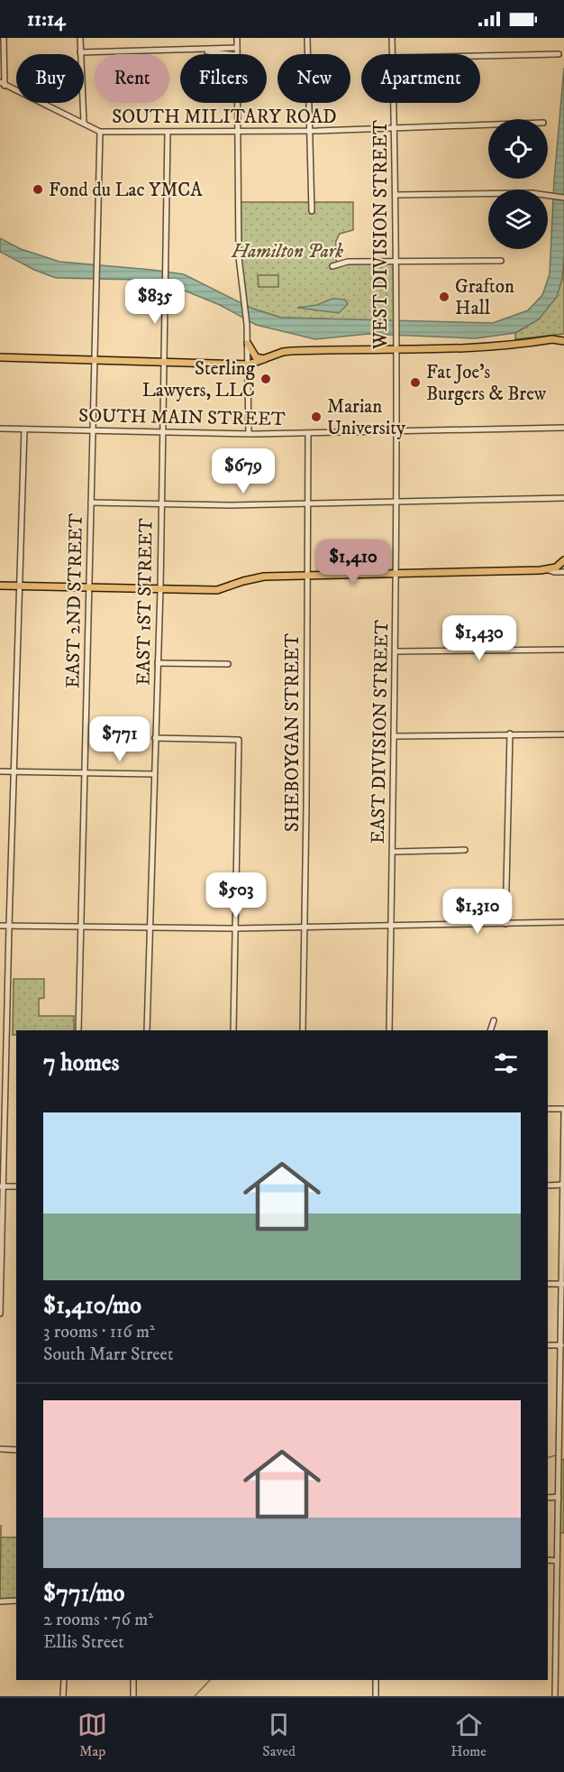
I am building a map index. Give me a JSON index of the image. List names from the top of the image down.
{
  "streets": {
    "street": [
      "SOUTH MILITARY ROAD",
      "WEST DIVISION STREET",
      "SOUTH MAIN STREET",
      "EAST 2ND STREET",
      "EAST 1ST STREET",
      "EAST DIVISION STREET",
      "SHEBOYGAN STREET"
    ]
  },
  "crossings": [
    ["SOUTH MILITARY ROAD", "WEST DIVISION STREET"],
    ["SOUTH MILITARY ROAD", "EAST 2ND STREET"],
    ["SOUTH MILITARY ROAD", "EAST 1ST STREET"],
    ["WEST DIVISION STREET", "SOUTH MAIN STREET"],
    ["WEST DIVISION STREET", "EAST DIVISION STREET"],
    ["SOUTH MAIN STREET", "EAST 2ND STREET"],
    ["SOUTH MAIN STREET", "EAST 1ST STREET"],
    ["SOUTH MAIN STREET", "EAST DIVISION STREET"],
    ["SOUTH MAIN STREET", "SHEBOYGAN STREET"]
  ],
  "parks": ["Hamilton Park"],
  "places": [
    "Fond du Lac YMCA",
    "Grafton Hall",
    "Sterling Lawyers, LLC",
    "Fat Joe’s Burgers & Brew",
    "Marian University"
  ],
  "page": {
    "status": "11:14",
    "chip": [
      "Buy",
      "Rent",
      "Filters",
      "New",
      "Apartment"
    ],
    "price": [
      "$835",
      "$679",
      "$1,410",
      "$1,430",
      "$771",
      "$503",
      "$1,310"
    ],
    "heading": "7 homes",
    "list": [
      {
        "name": "$1,410/mo",
        "note": "3 rooms · 116 m² · South Marr Street"
      },
      {
        "name": "$771/mo",
        "note": "2 rooms · 76 m² · Ellis Street"
      }
    ],
    "tabs": ["Map", "Saved", "Home"]
  }
}
